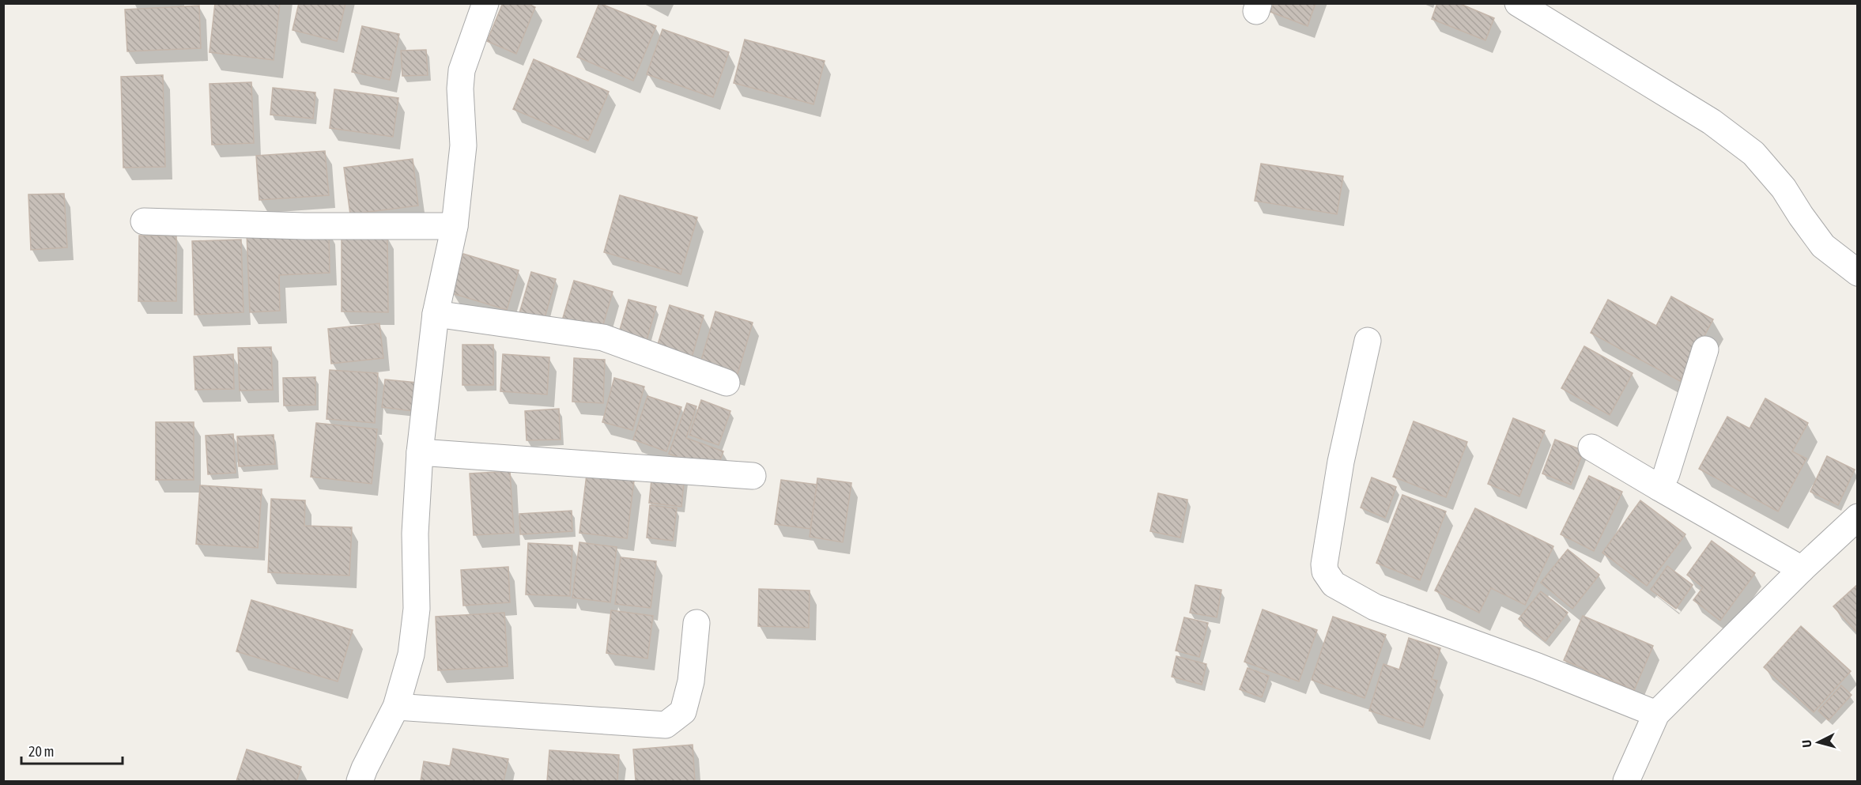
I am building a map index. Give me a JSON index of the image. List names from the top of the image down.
{
  "scale_bar": "20 m",
  "north": "left"
}
